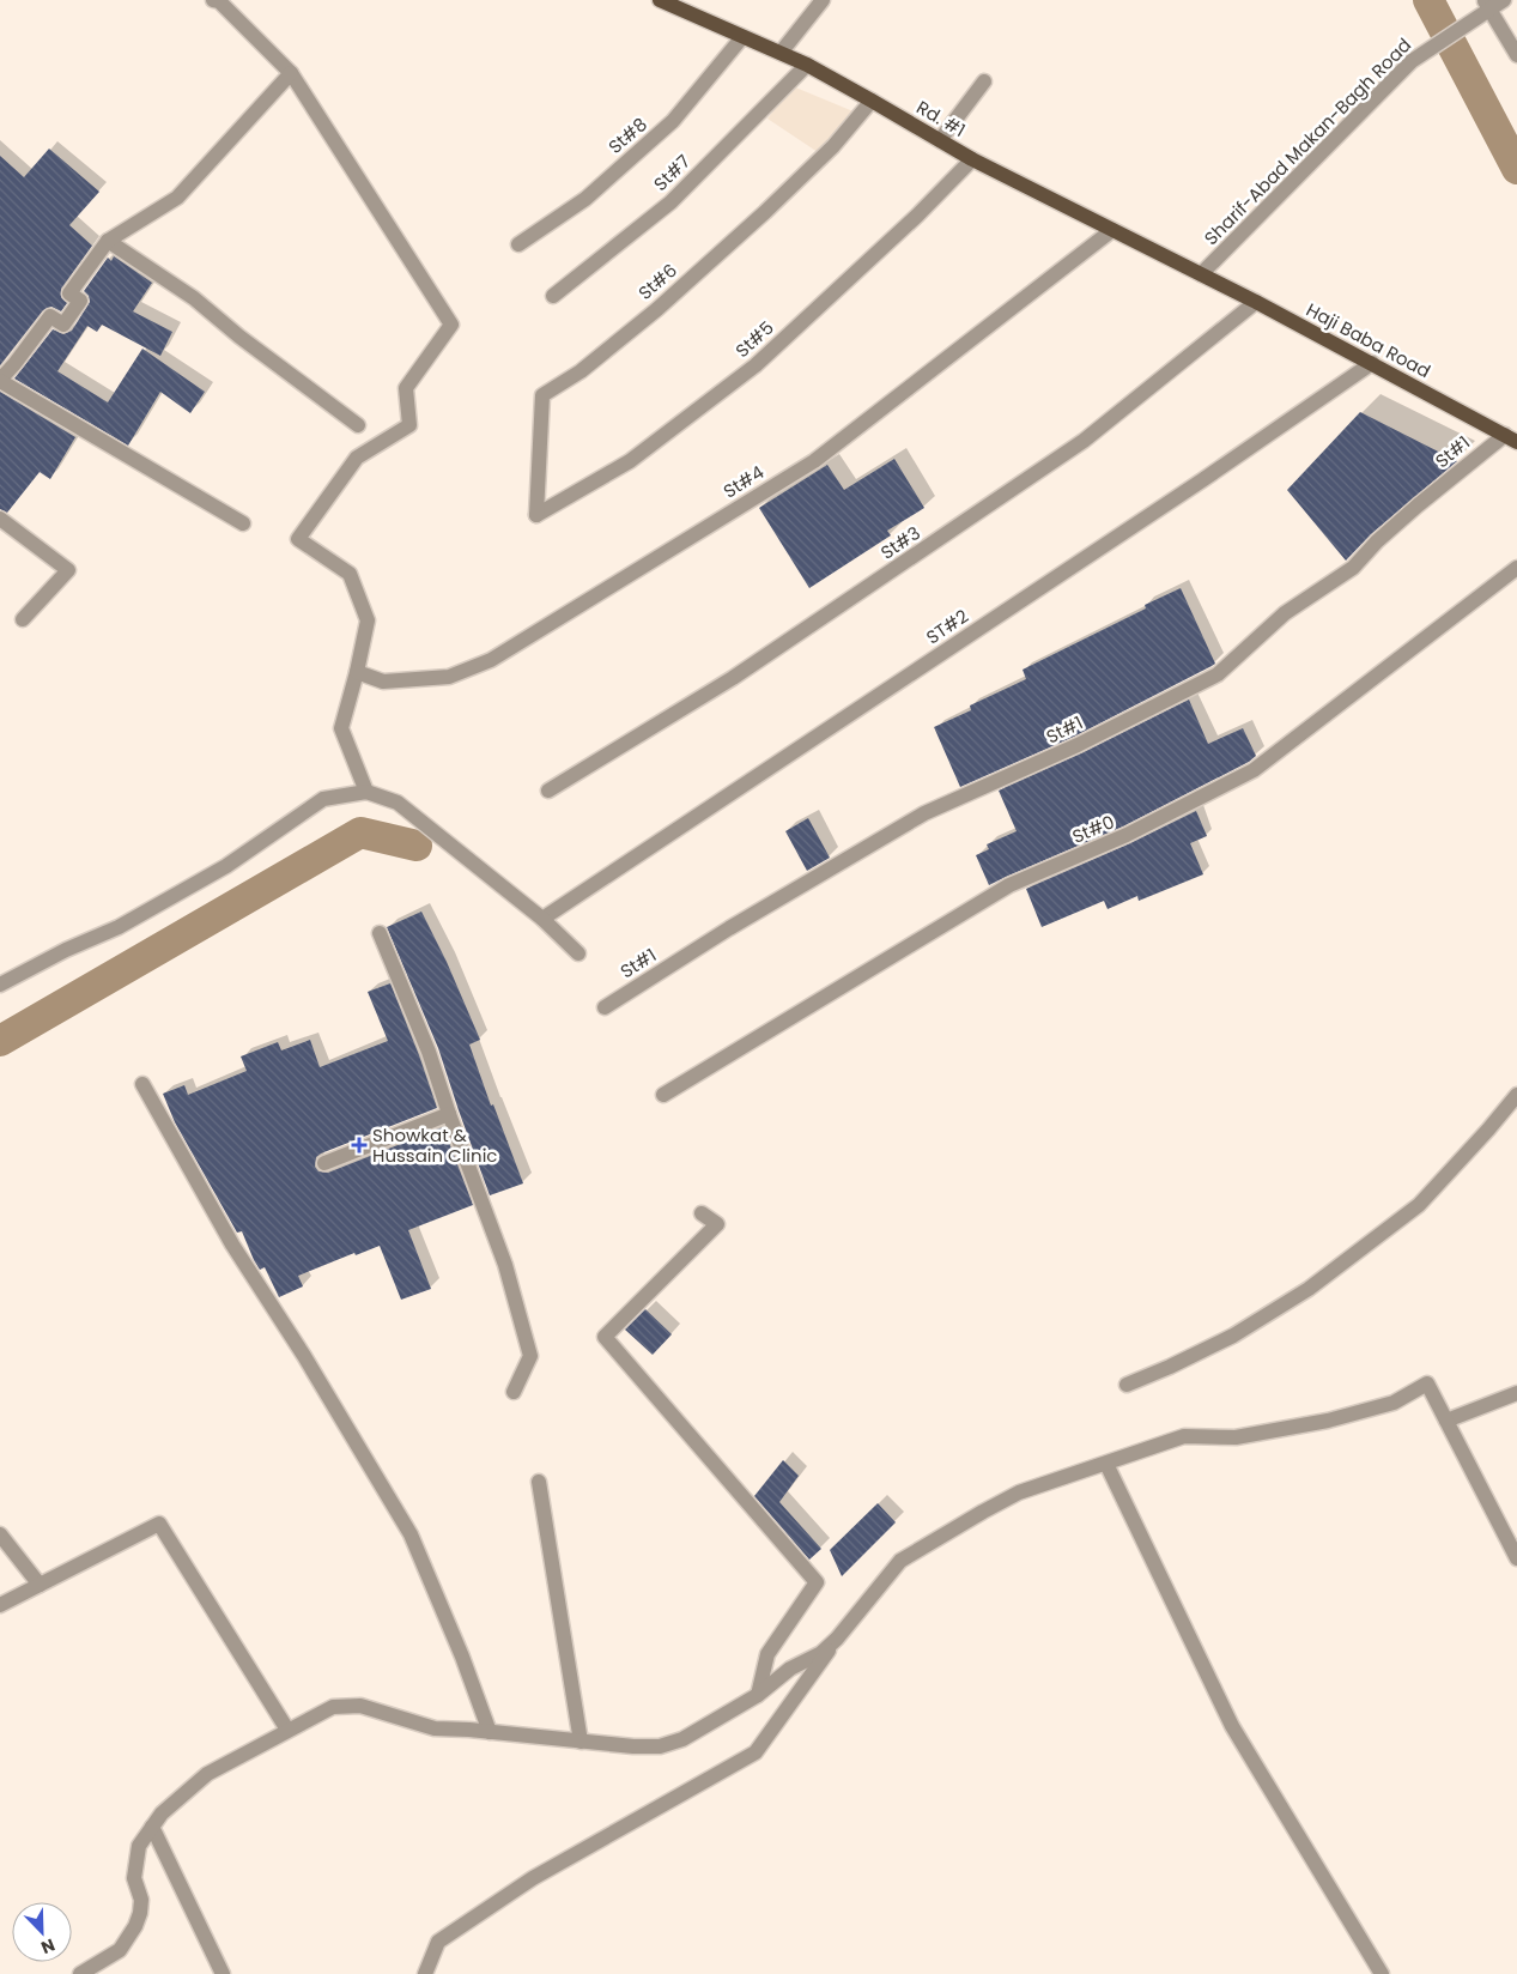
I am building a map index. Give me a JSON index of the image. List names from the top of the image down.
{
  "streets": {
    "main road": ["Rd. #1", "Haji Baba Road"],
    "street": [
      "St#8",
      "Sharif-Abad Makan-Bagh Road",
      "St#7",
      "St#6",
      "St#5",
      "St#1",
      "St#4",
      "St#3",
      "ST#2",
      "St#0"
    ]
  },
  "crossings": [
    ["Rd. #1", "St#8"],
    ["Rd. #1", "Sharif-Abad Makan-Bagh Road"],
    ["Rd. #1", "St#7"],
    ["Rd. #1", "St#6"],
    ["Rd. #1", "St#5"],
    ["Rd. #1", "Haji Baba Road"],
    ["Rd. #1", "St#4"],
    ["Sharif-Abad Makan-Bagh Road", "Haji Baba Road"],
    ["St#6", "St#5"],
    ["Haji Baba Road", "St#1"],
    ["Haji Baba Road", "St#3"],
    ["Haji Baba Road", "ST#2"]
  ],
  "places": {
    "health": ["Showkat & Hussain Clinic"]
  },
  "north": "bottom right"
}
